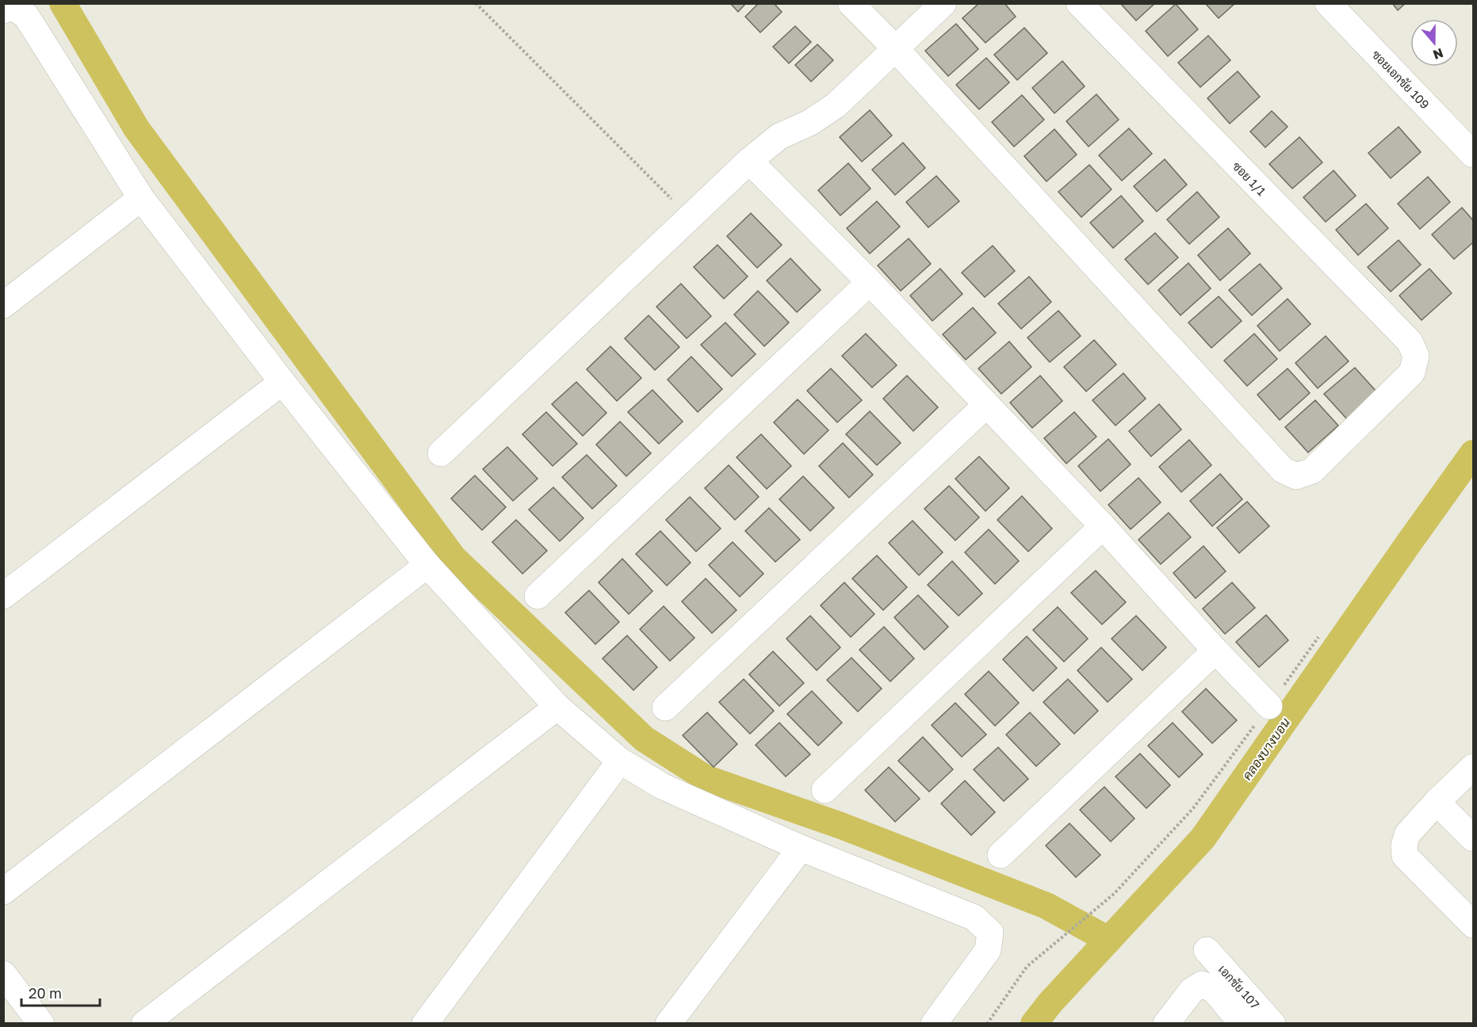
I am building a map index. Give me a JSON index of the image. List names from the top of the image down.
{
  "streets": {
    "street": ["ซอยเอกชัย 109", "ซอย 1/1", "เอกชัย 107"]
  },
  "water": ["คลองบางบอน"],
  "scale_bar": "20 m",
  "north": "bottom"
}
